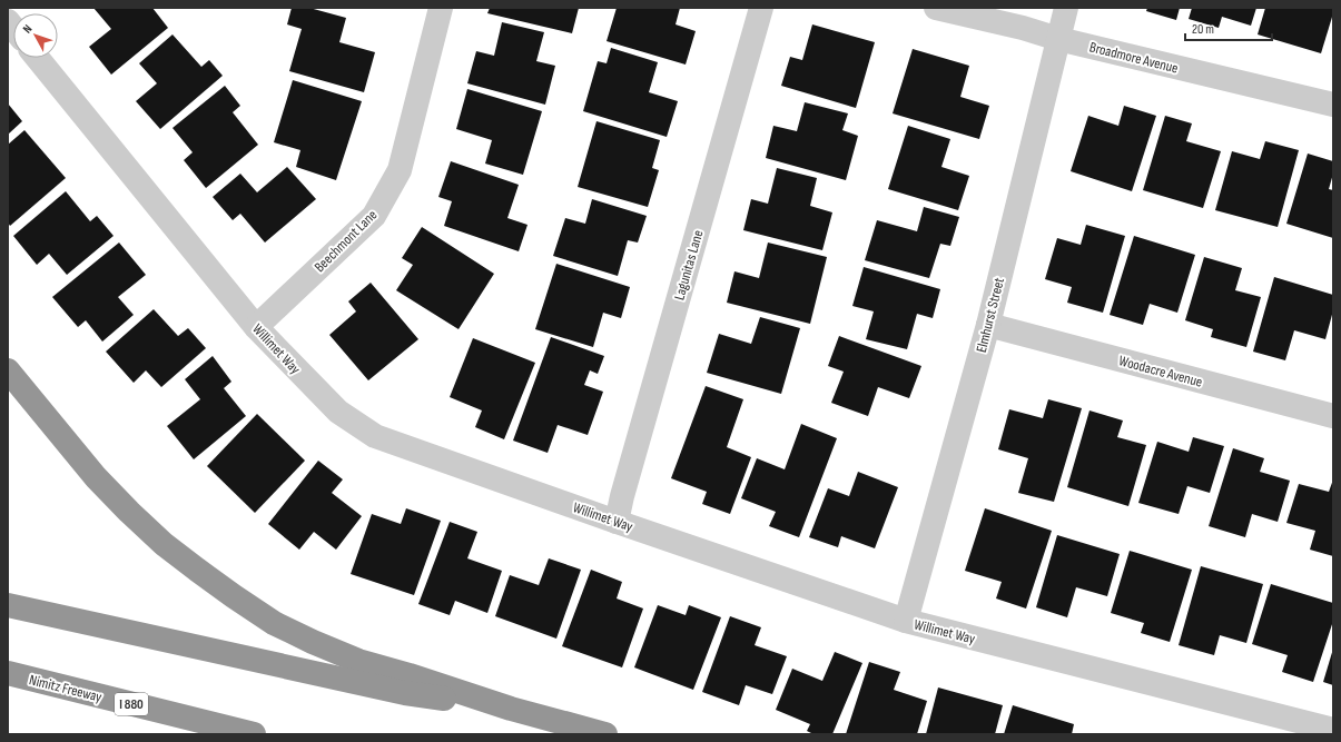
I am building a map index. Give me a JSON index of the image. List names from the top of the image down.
{
  "streets": {
    "highway": ["Nimitz Freeway", "I 880"],
    "street": [
      "Broadmore Avenue",
      "Beechmont Lane",
      "Lagunitas Lane",
      "Elmhurst Street",
      "Willimet Way",
      "Woodacre Avenue"
    ]
  },
  "crossings": [
    ["Broadmore Avenue", "Elmhurst Street"],
    ["Beechmont Lane", "Willimet Way"],
    ["Lagunitas Lane", "Willimet Way"],
    ["Elmhurst Street", "Willimet Way"],
    ["Elmhurst Street", "Woodacre Avenue"]
  ],
  "scale_bar": "20 m",
  "north": "top left"
}
